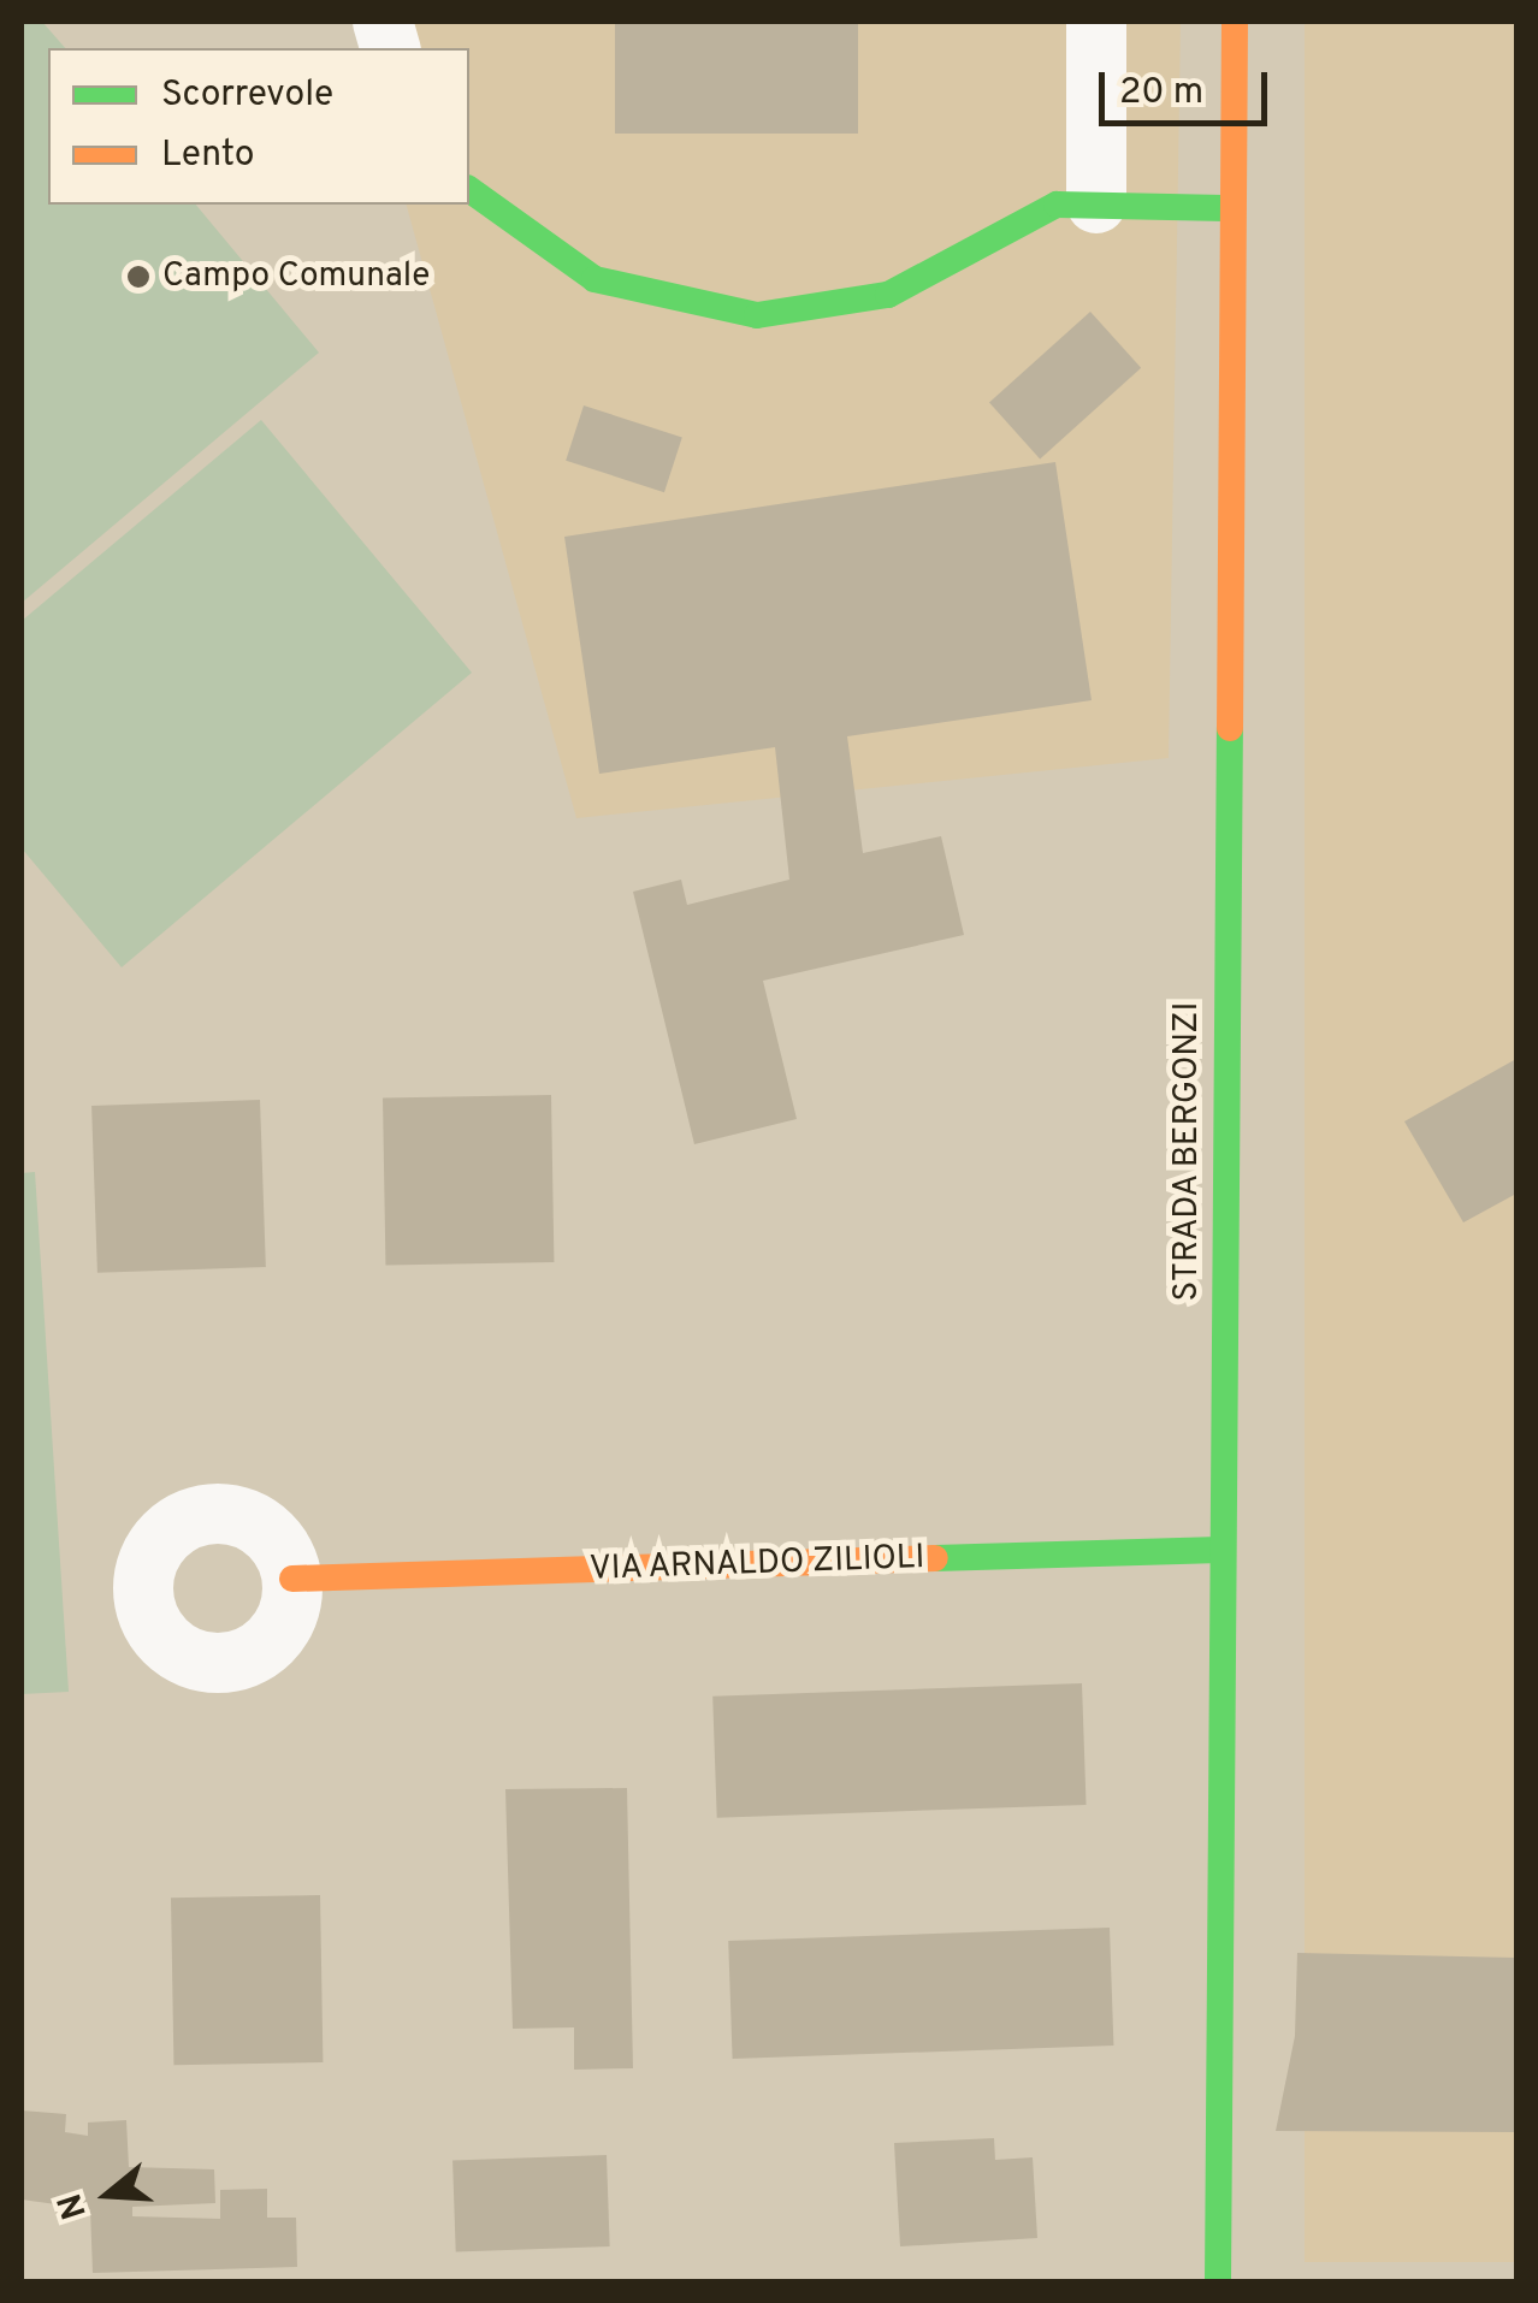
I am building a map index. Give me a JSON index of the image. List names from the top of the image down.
{
  "streets": {
    "street": ["STRADA BERGONZI", "VIA ARNALDO ZILIOLI"]
  },
  "crossings": [
    ["STRADA BERGONZI", "VIA ARNALDO ZILIOLI"]
  ],
  "places": ["Campo Comunale"],
  "legend": ["Scorrevole", "Lento"],
  "scale_bar": "20 m",
  "north": "left"
}
